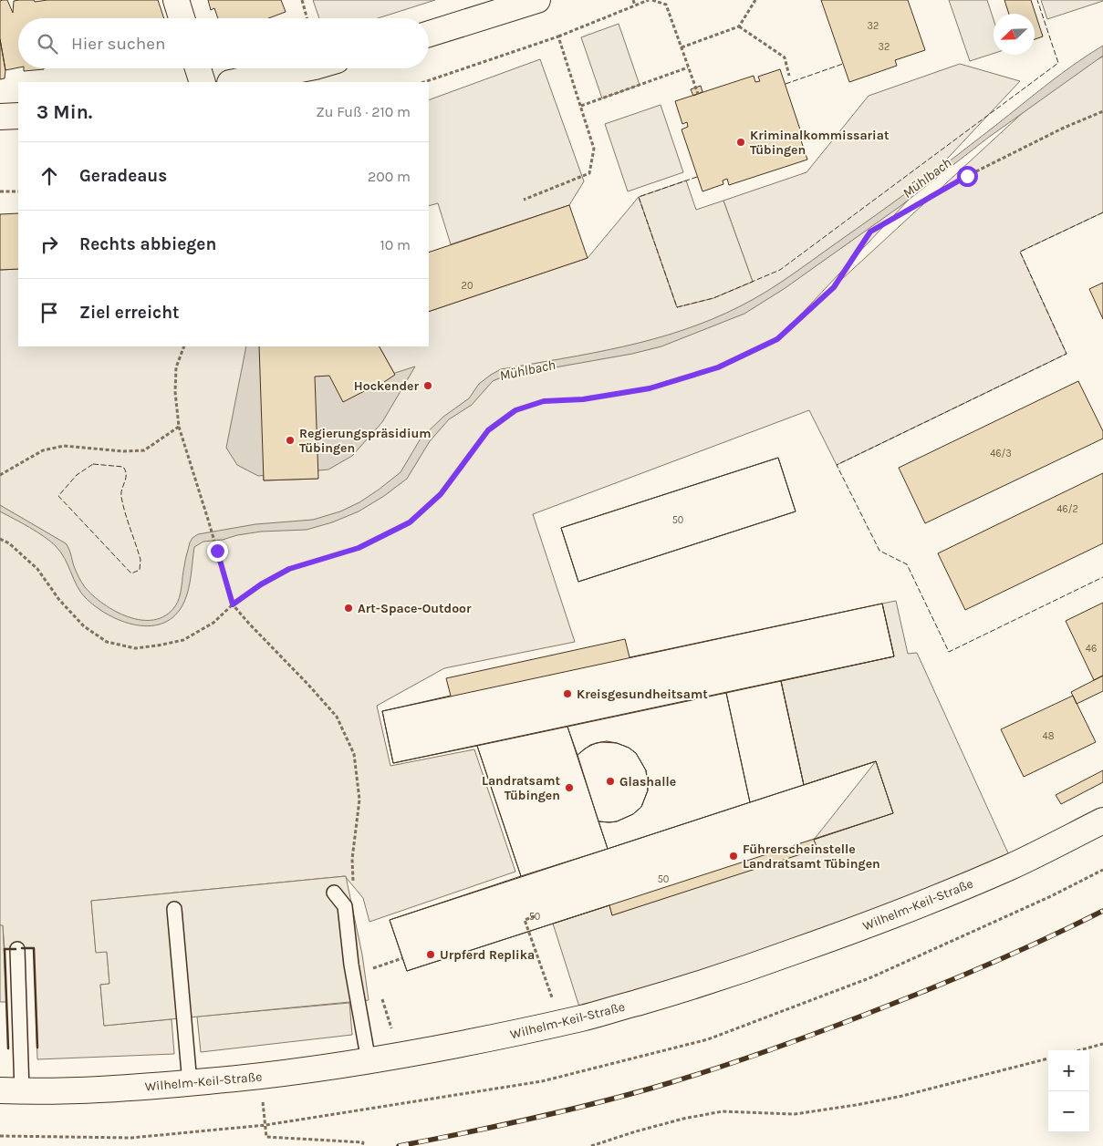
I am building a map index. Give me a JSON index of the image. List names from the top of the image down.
{
  "streets": {
    "street": ["Wilhelm-Keil-Straße"]
  },
  "water": ["Mühlbach"],
  "places": [
    "Kriminalkommissariat Tübingen",
    "Hockender",
    "Regierungspräsidium Tübingen",
    "Art-Space-Outdoor",
    "Kreisgesundheitsamt",
    "Glashalle",
    "Landratsamt Tübingen",
    "Führerscheinstelle Landratsamt Tübingen",
    "Urpferd Replika"
  ],
  "house_numbers": [
    "32",
    "32",
    "20",
    "46/3",
    "46/2",
    "50",
    "46",
    "48",
    "50",
    "50"
  ],
  "north": "bottom left",
  "page": {
    "search": "Hier suchen",
    "heading": ["3 Min.", "Zu Fuß · 210 m"],
    "list": [
      ["Geradeaus", "200 m"],
      ["Rechts abbiegen", "10 m"],
      "Ziel erreicht"
    ],
    "map_buttons": ["+", "−"]
  }
}
